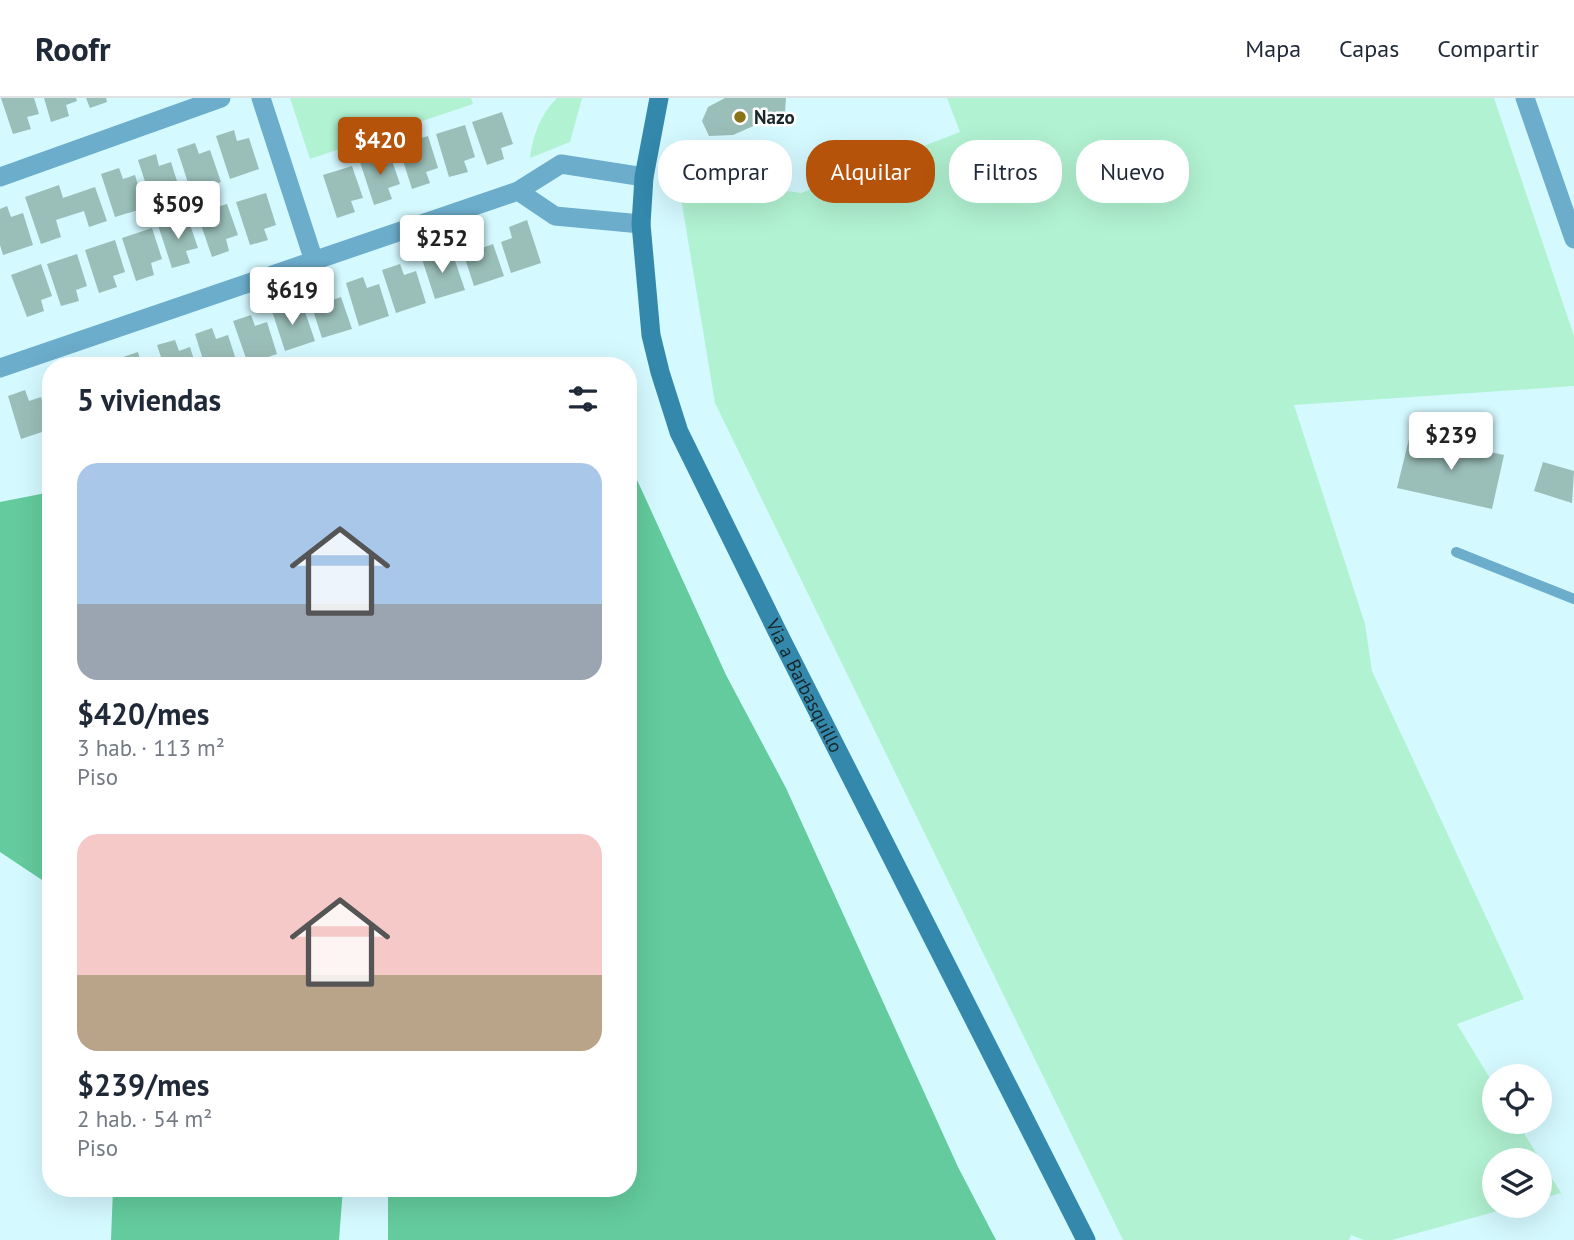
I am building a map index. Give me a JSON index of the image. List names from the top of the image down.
{
  "streets": {
    "main road": ["Via a Barbasquillo"]
  },
  "places": ["Nazo"],
  "page": {
    "header": "Roofr",
    "nav": ["Mapa", "Capas", "Compartir"],
    "price": [
      "$420",
      "$509",
      "$252",
      "$619",
      "$239"
    ],
    "chip": [
      "Comprar",
      "Alquilar",
      "Filtros",
      "Nuevo"
    ],
    "heading": "5 viviendas",
    "list": [
      {
        "name": "$420/mes",
        "note": "3 hab. · 113 m² · Piso"
      },
      {
        "name": "$239/mes",
        "note": "2 hab. · 54 m² · Piso"
      }
    ]
  }
}
